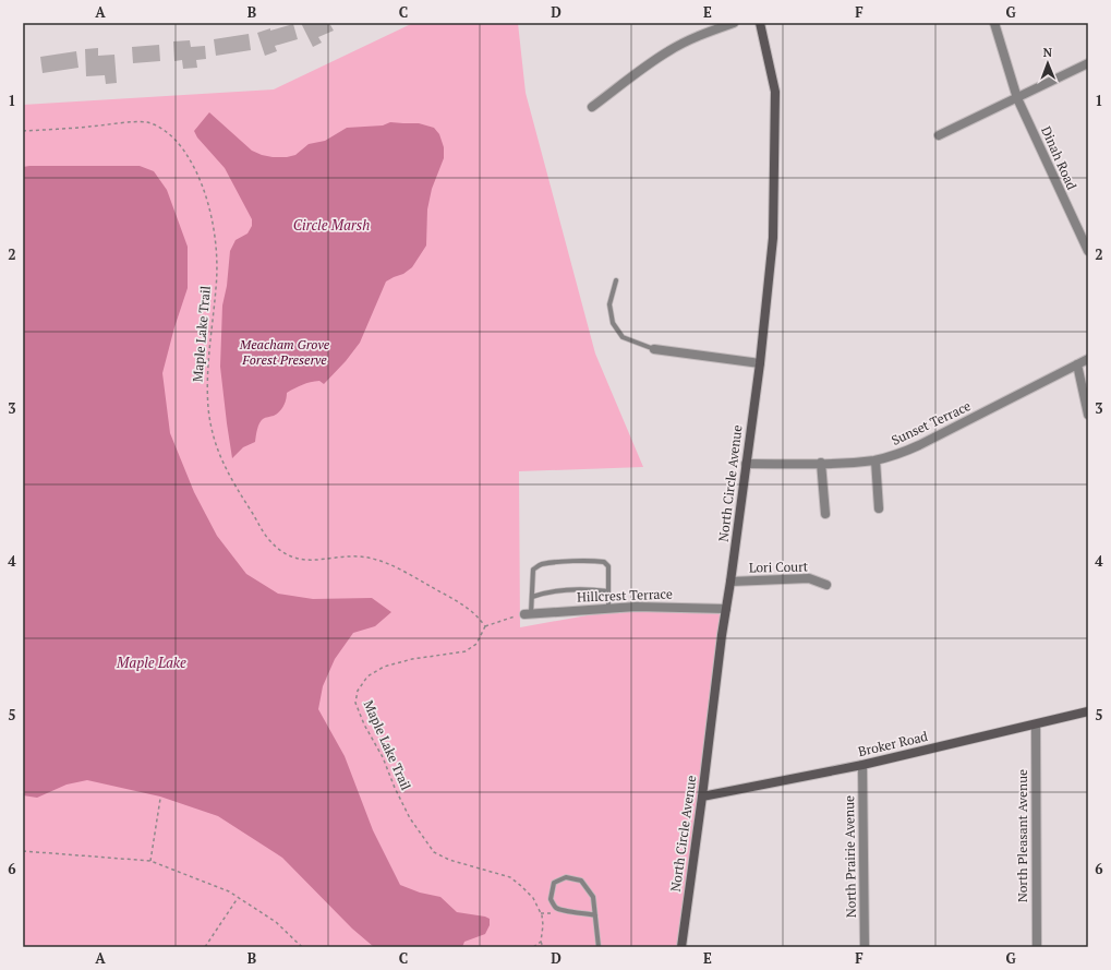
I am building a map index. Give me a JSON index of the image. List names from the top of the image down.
{
  "streets": {
    "street": [
      "Dinah Road",
      "Sunset Terrace",
      "North Circle Avenue",
      "Lori Court",
      "Hillcrest Terrace",
      "Broker Road",
      "North Pleasant Avenue",
      "North Prairie Avenue"
    ],
    "path": ["Maple Lake Trail"]
  },
  "crossings": [
    ["Sunset Terrace", "North Circle Avenue"],
    ["North Circle Avenue", "Lori Court"],
    ["North Circle Avenue", "Hillcrest Terrace"],
    ["North Circle Avenue", "Broker Road"],
    ["Broker Road", "North Pleasant Avenue"],
    ["Broker Road", "North Prairie Avenue"]
  ],
  "water": ["Circle Marsh", "Maple Lake"],
  "parks": ["Meacham Grove Forest Preserve"],
  "north": "top",
  "grid": {
    "columns": [
      "A",
      "B",
      "C",
      "D",
      "E",
      "F",
      "G"
    ],
    "rows": [
      "1",
      "2",
      "3",
      "4",
      "5",
      "6"
    ]
  }
}
